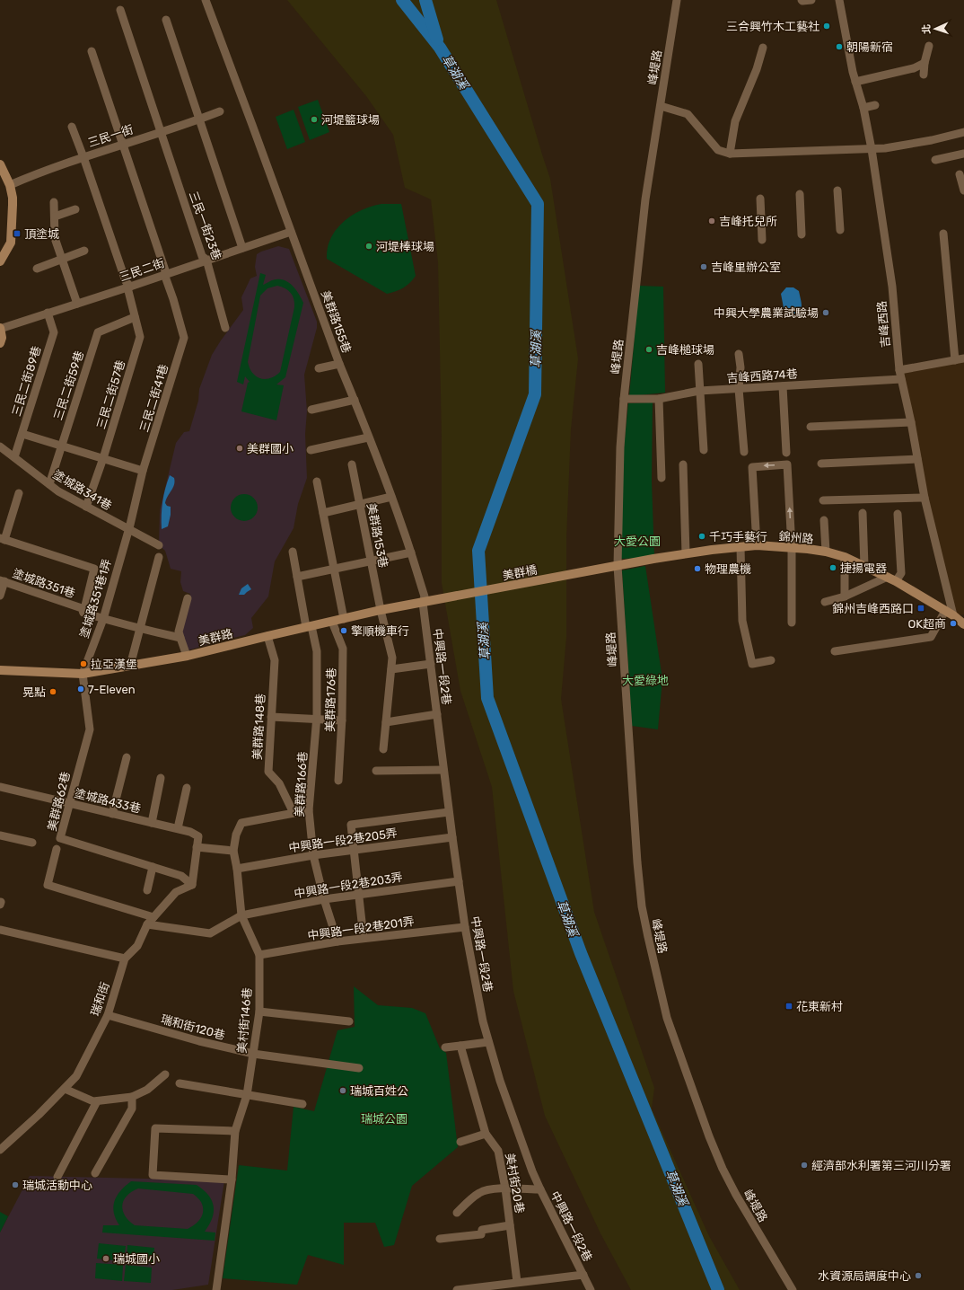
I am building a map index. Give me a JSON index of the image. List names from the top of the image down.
{
  "streets": {
    "street": [
      "峰堤路",
      "三民一街",
      "三民一街23巷",
      "三民二街",
      "美群路155巷",
      "吉峰西路",
      "吉峰西路74巷",
      "三民二街89巷",
      "三民二街59巷",
      "三民二街57巷",
      "三民二街41巷",
      "塗城路341巷",
      "美群路153巷",
      "錦州路",
      "美群橋",
      "塗城路351巷",
      "塗城路351巷1弄",
      "美群路",
      "中興路一段2巷",
      "美群路176巷",
      "美群路148巷",
      "美群路166巷",
      "塗城路433巷",
      "美群路62巷",
      "中興路一段2巷205弄",
      "中興路一段2巷203弄",
      "中興路一段2巷201弄",
      "瑞和街",
      "美村街146巷",
      "瑞和街120巷",
      "美村街20巷"
    ]
  },
  "crossings": [
    ["峰堤路", "吉峰西路74巷"],
    ["峰堤路", "錦州路"],
    ["峰堤路", "美群橋"],
    ["三民一街", "三民一街23巷"],
    ["三民一街", "三民二街57巷"],
    ["三民一街", "三民二街41巷"],
    ["三民一街23巷", "三民二街"],
    ["三民二街", "美群路155巷"],
    ["三民二街", "三民二街89巷"],
    ["三民二街", "三民二街57巷"],
    ["三民二街", "三民二街41巷"],
    ["美群路155巷", "美群路"],
    ["美群路155巷", "中興路一段2巷"],
    ["吉峰西路", "吉峰西路74巷"],
    ["吉峰西路", "錦州路"],
    ["三民二街89巷", "塗城路341巷"],
    ["三民二街59巷", "三民二街57巷"],
    ["三民二街59巷", "塗城路341巷"],
    ["三民二街57巷", "塗城路341巷"],
    ["三民二街41巷", "塗城路341巷"],
    ["三民二街41巷", "塗城路351巷1弄"],
    ["塗城路341巷", "塗城路351巷1弄"],
    ["美群路153巷", "美群路"],
    ["錦州路", "美群橋"],
    ["美群橋", "美群路"],
    ["塗城路351巷", "塗城路351巷1弄"],
    ["塗城路351巷1弄", "美群路"],
    ["塗城路351巷1弄", "美群路62巷"],
    ["美群路", "中興路一段2巷"],
    ["美群路", "美群路176巷"],
    ["美群路", "美群路148巷"],
    ["美群路", "美群路166巷"],
    ["美群路", "美群路62巷"],
    ["中興路一段2巷", "中興路一段2巷205弄"],
    ["中興路一段2巷", "中興路一段2巷203弄"],
    ["中興路一段2巷", "中興路一段2巷201弄"],
    ["美群路148巷", "美村街146巷"],
    ["美群路166巷", "中興路一段2巷205弄"],
    ["美群路166巷", "中興路一段2巷203弄"],
    ["美群路166巷", "中興路一段2巷201弄"],
    ["美群路166巷", "美村街146巷"],
    ["塗城路433巷", "美群路62巷"],
    ["美群路62巷", "瑞和街"],
    ["中興路一段2巷205弄", "美村街146巷"],
    ["中興路一段2巷203弄", "瑞和街"],
    ["中興路一段2巷203弄", "美村街146巷"],
    ["中興路一段2巷201弄", "美村街146巷"],
    ["瑞和街", "瑞和街120巷"],
    ["美村街146巷", "瑞和街120巷"]
  ],
  "water": ["草湖溪"],
  "parks": ["大愛公園", "大愛綠地", "瑞城公園"],
  "places": {
    "other": [
      "三合興竹木工藝社",
      "朝陽新宿",
      "河堤籃球場",
      "吉峰托兒所",
      "河堤棒球場",
      "吉峰里辦公室",
      "中興大學農業試驗場",
      "吉峰槌球場",
      "美群國小",
      "千巧手藝行",
      "捷揚電器",
      "物理農機",
      "OK超商",
      "擎順機車行",
      "拉亞漢堡",
      "7-Eleven",
      "晃點",
      "瑞城百姓公",
      "經濟部水利署第三河川分署",
      "瑞城活動中心",
      "瑞城國小",
      "水資源局調度中心"
    ],
    "transit": ["頂塗城", "錦州吉峰西路口", "花東新村"]
  },
  "north": "left"
}
